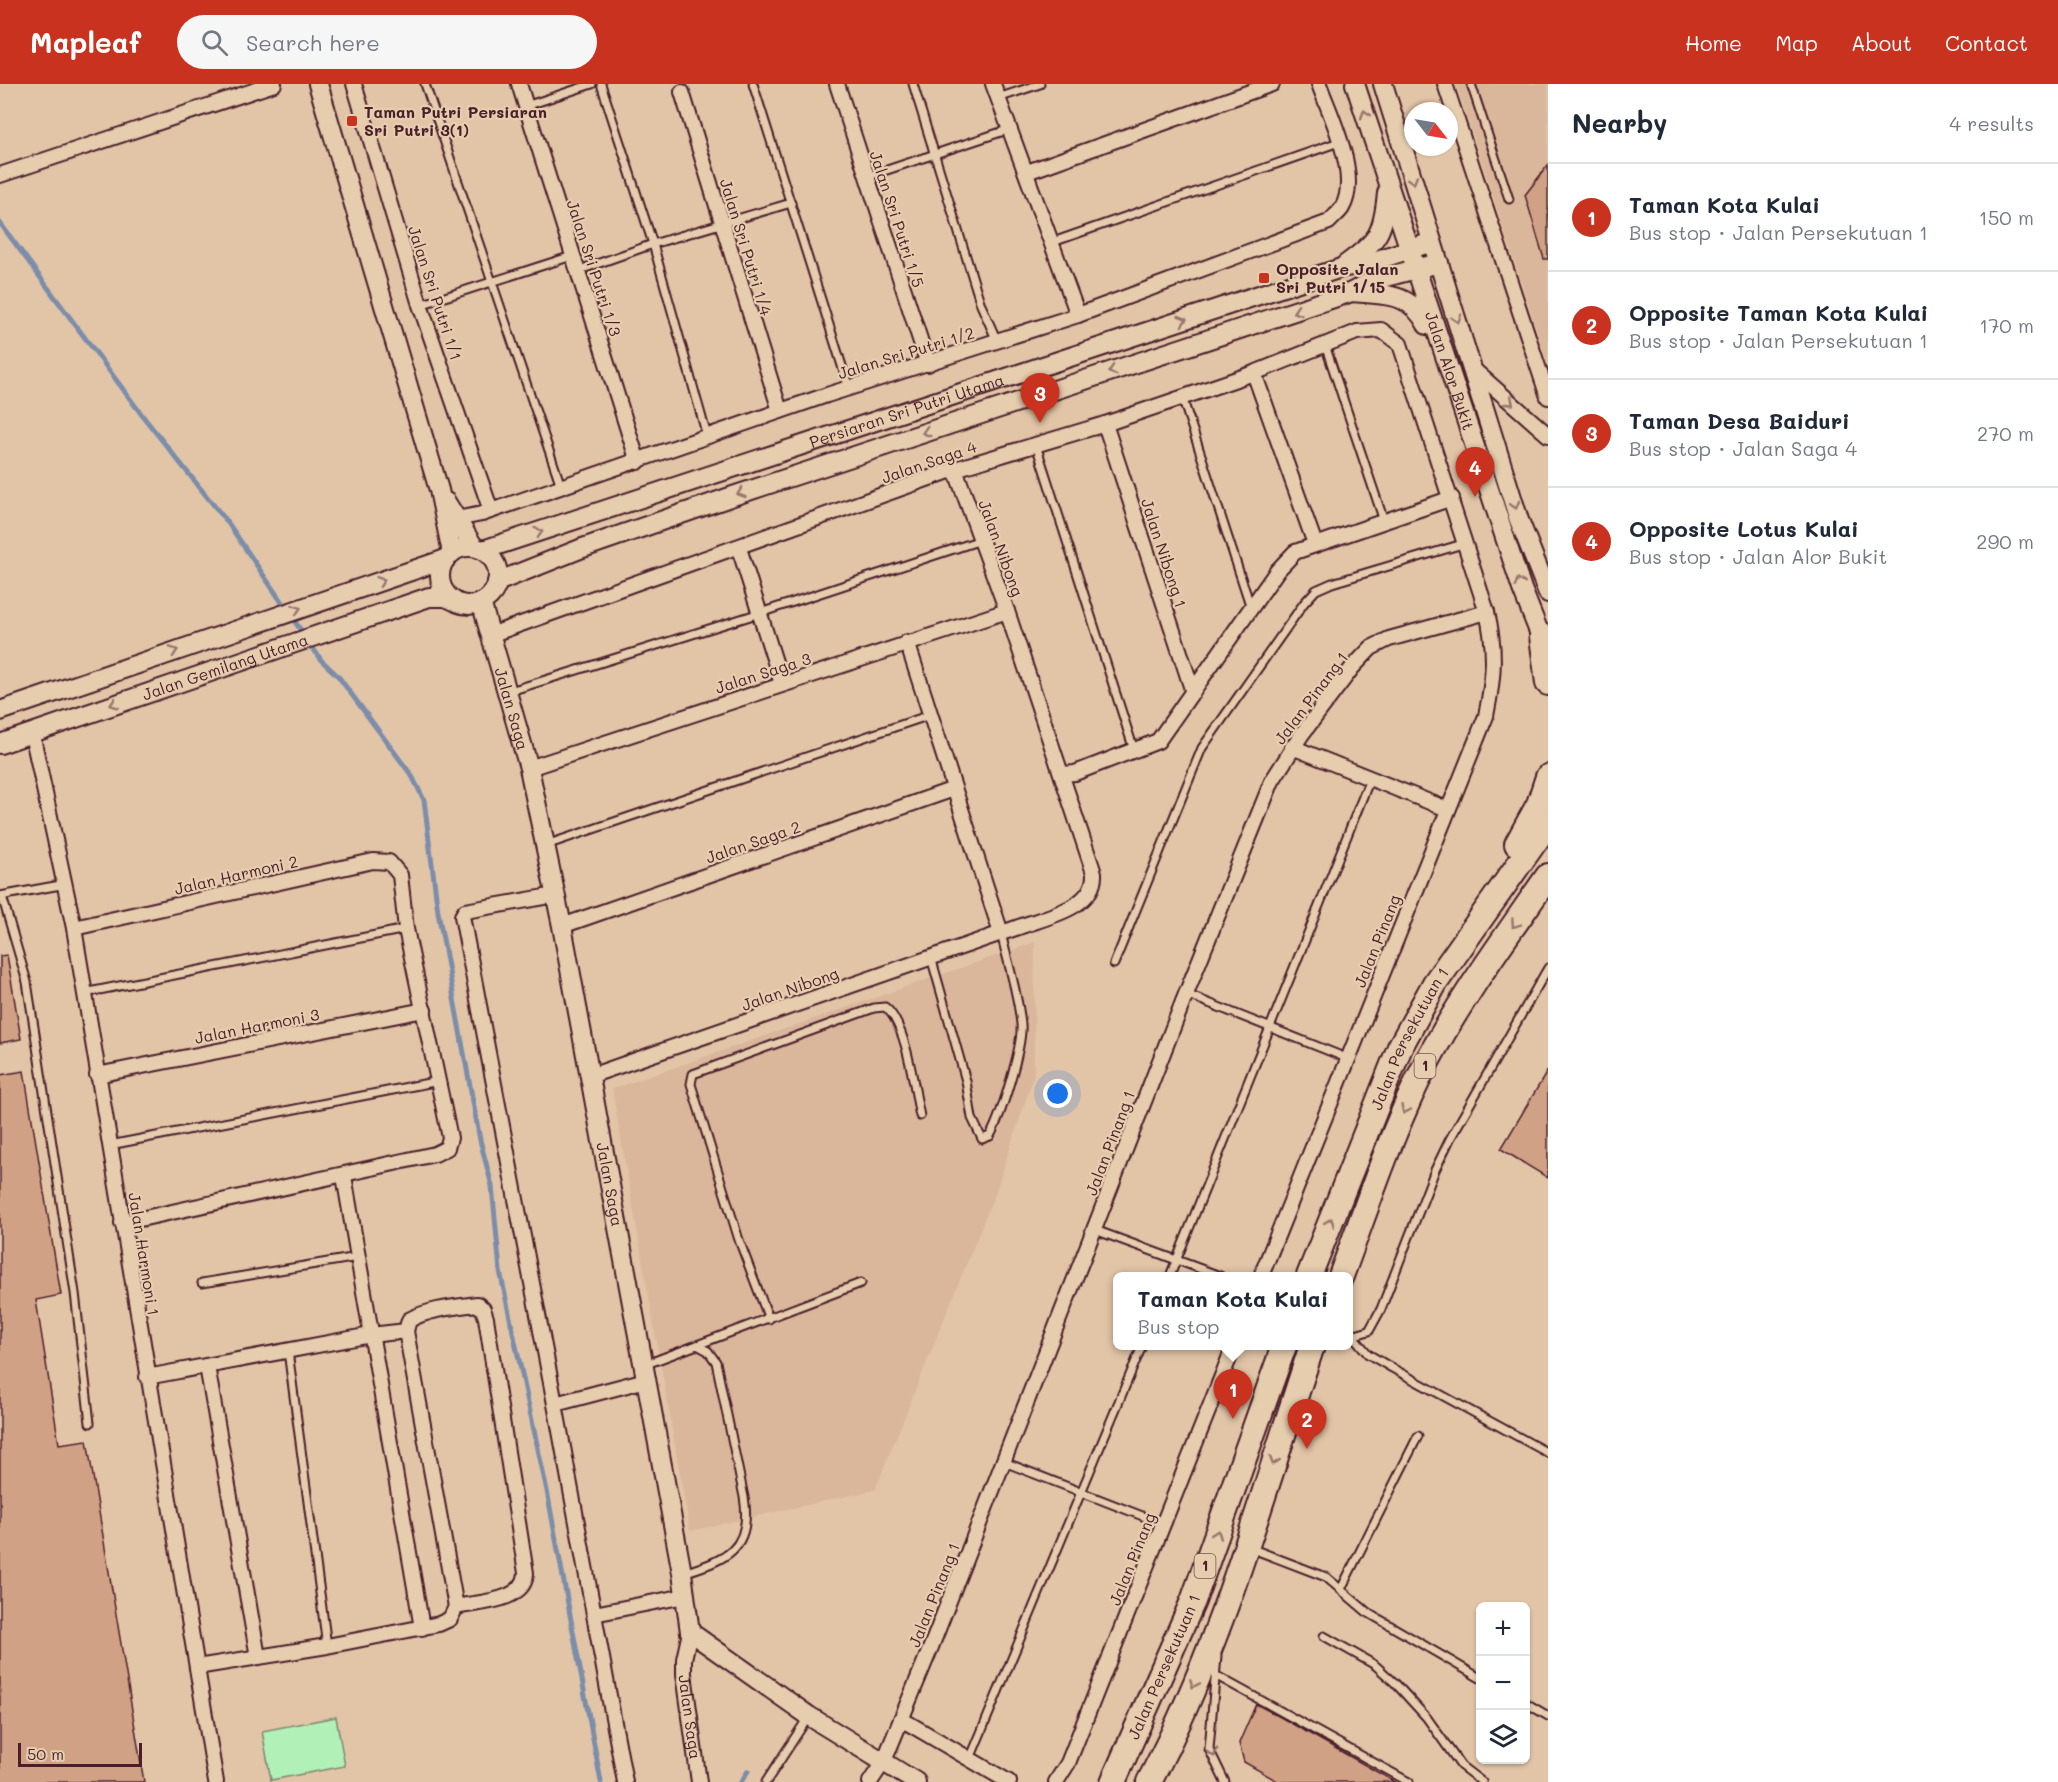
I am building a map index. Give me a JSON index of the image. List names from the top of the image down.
{
  "streets": {
    "highway": ["Jalan Persekutuan 1", "1"],
    "main road": [
      "Jalan Alor Bukit",
      "Persiaran Sri Putri Utama",
      "Jalan Gemilang Utama",
      "Jalan Saga"
    ],
    "street": [
      "Jalan Sri Putri 1/5",
      "Jalan Sri Putri 1/4",
      "Jalan Sri Putri 1/3",
      "Jalan Sri Putri 1/1",
      "Jalan Sri Putri 1/2",
      "Jalan Saga 4",
      "Jalan Nibong",
      "Jalan Nibong 1",
      "Jalan Saga 3",
      "Jalan Pinang 1",
      "Jalan Saga 2",
      "Jalan Harmoni 2",
      "Jalan Pinang",
      "Jalan Harmoni 3",
      "Jalan Harmoni 1"
    ]
  },
  "crossings": [
    ["Jalan Sri Putri 1/5", "Jalan Sri Putri 1/2"],
    ["Jalan Sri Putri 1/4", "Jalan Sri Putri 1/2"],
    ["Jalan Sri Putri 1/3", "Jalan Sri Putri 1/2"],
    ["Jalan Sri Putri 1/1", "Jalan Sri Putri 1/2"],
    ["Jalan Alor Bukit", "Persiaran Sri Putri Utama"],
    ["Persiaran Sri Putri Utama", "Jalan Gemilang Utama"],
    ["Persiaran Sri Putri Utama", "Jalan Saga"],
    ["Jalan Saga 4", "Jalan Nibong"],
    ["Jalan Saga 4", "Jalan Nibong 1"],
    ["Jalan Saga 4", "Jalan Saga"],
    ["Jalan Saga 4", "Jalan Pinang"],
    ["Jalan Nibong", "Jalan Saga 3"],
    ["Jalan Nibong", "Jalan Saga"],
    ["Jalan Gemilang Utama", "Jalan Saga"],
    ["Jalan Gemilang Utama", "Jalan Harmoni 1"],
    ["Jalan Saga 3", "Jalan Saga"],
    ["Jalan Pinang 1", "Jalan Pinang"],
    ["Jalan Saga", "Jalan Saga 2"],
    ["Jalan Harmoni 2", "Jalan Harmoni 1"],
    ["Jalan Harmoni 3", "Jalan Harmoni 1"]
  ],
  "places": {
    "transit": ["Taman Putri Persiaran Sri Putri 3(1)", "Opposite Jalan Sri Putri 1/15"]
  },
  "scale_bar": "50 m",
  "north": "bottom right",
  "page": {
    "header": "Mapleaf",
    "search": "Search here",
    "nav": [
      "Home",
      "Map",
      "About",
      "Contact"
    ],
    "heading": ["Nearby", "4 results"],
    "list": [
      {
        "mark": "1",
        "name": "Taman Kota Kulai",
        "note": "Bus stop · Jalan Persekutuan 1",
        "value": "150 m"
      },
      {
        "mark": "2",
        "name": "Opposite Taman Kota Kulai",
        "note": "Bus stop · Jalan Persekutuan 1",
        "value": "170 m"
      },
      {
        "mark": "3",
        "name": "Taman Desa Baiduri",
        "note": "Bus stop · Jalan Saga 4",
        "value": "270 m"
      },
      {
        "mark": "4",
        "name": "Opposite Lotus Kulai",
        "note": "Bus stop · Jalan Alor Bukit",
        "value": "290 m"
      }
    ],
    "pins": [
      "3",
      "4",
      "1",
      "2"
    ],
    "popup": ["Taman Kota Kulai", "Bus stop"],
    "map_buttons": ["+", "−"],
    "scale": "50 m"
  }
}
